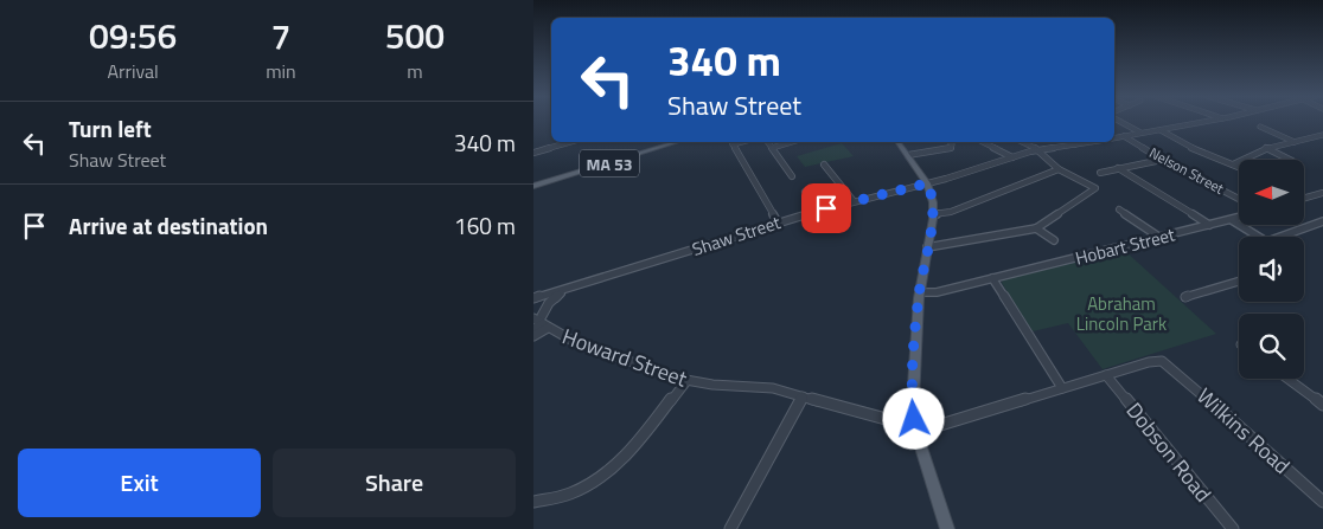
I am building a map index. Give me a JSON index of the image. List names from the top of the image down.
{
  "streets": {
    "main road": ["MA 53"],
    "street": [
      "Nelson Street",
      "Shaw Street",
      "Hobart Street",
      "Howard Street",
      "Wilkins Road",
      "Dobson Road"
    ]
  },
  "crossings": [
    ["Nelson Street", "Shaw Street"],
    ["Wilkins Road", "Dobson Road"]
  ],
  "parks": ["Abraham Lincoln Park"],
  "north": "left",
  "page": {
    "eta": [
      "09:56",
      "Arrival",
      "7",
      "min",
      "500",
      "m"
    ],
    "turn": ["340 m", "Shaw Street"],
    "list": [
      {
        "name": "Turn left",
        "note": "Shaw Street",
        "value": "340 m"
      },
      {
        "name": "Arrive at destination",
        "value": "160 m"
      }
    ],
    "buttons": ["Exit", "Share"]
  }
}
